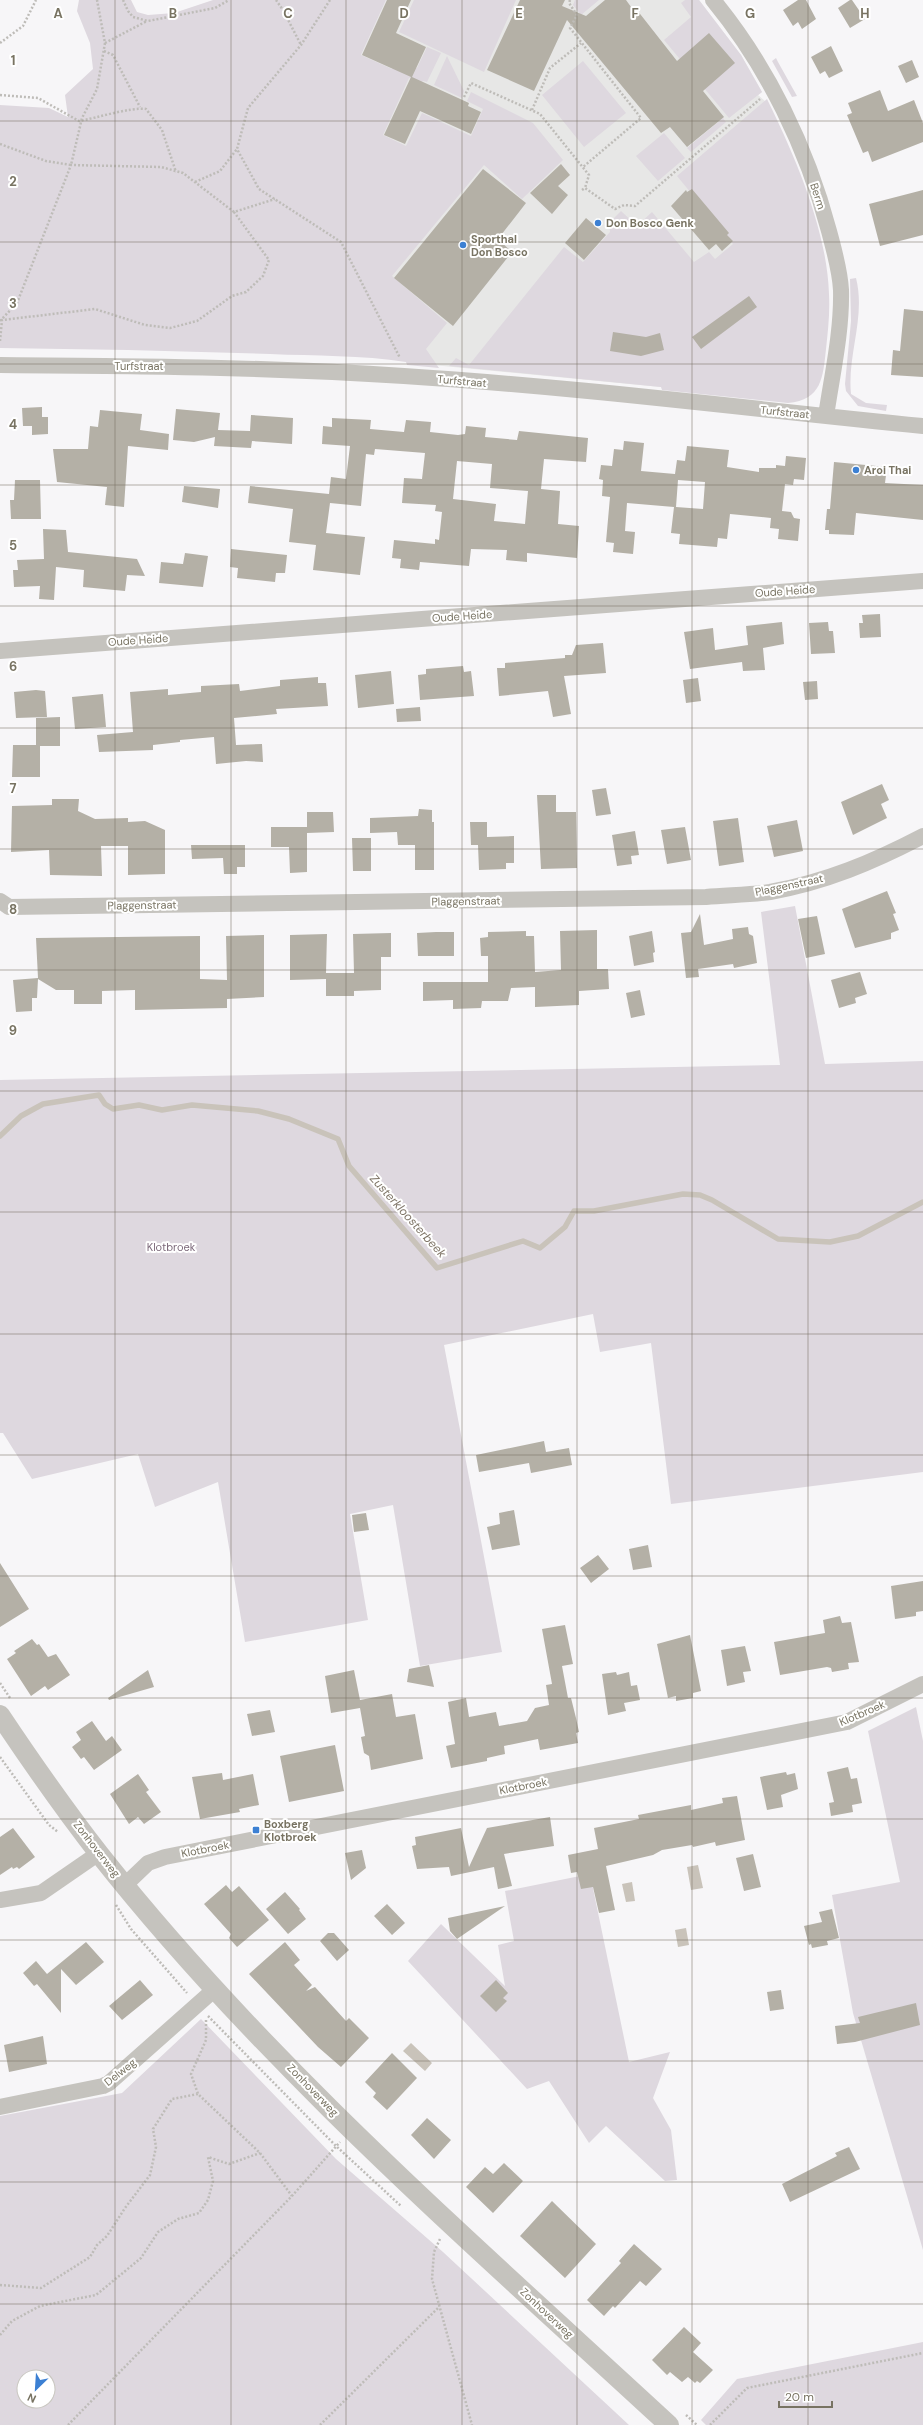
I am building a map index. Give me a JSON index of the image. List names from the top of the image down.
{
  "streets": {
    "street": [
      "Berm",
      "Turfstraat",
      "Oude Heide",
      "Plaggenstraat",
      "Klotbroek",
      "Zonhoverweg",
      "Delweg"
    ]
  },
  "crossings": [
    ["Berm", "Turfstraat"],
    ["Klotbroek", "Zonhoverweg"],
    ["Zonhoverweg", "Delweg"]
  ],
  "water": ["Zusterkloosterbeek"],
  "parks": ["Klotbroek"],
  "places": {
    "other": ["Don Bosco Genk", "Sporthal Don Bosco", "Aroi Thai"],
    "transit": ["Boxberg Klotbroek"]
  },
  "scale_bar": "20 m",
  "north": "bottom left",
  "grid": {
    "columns": [
      "A",
      "B",
      "C",
      "D",
      "E",
      "F",
      "G",
      "H"
    ],
    "rows": [
      "1",
      "2",
      "3",
      "4",
      "5",
      "6",
      "7",
      "8",
      "9"
    ]
  }
}
